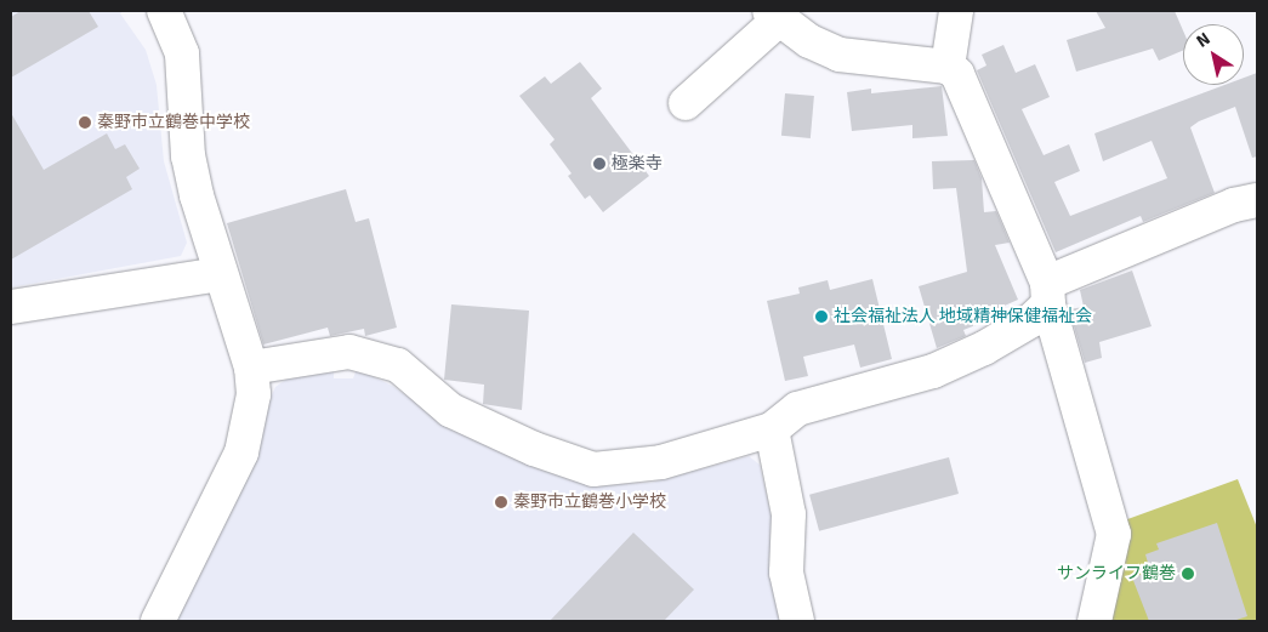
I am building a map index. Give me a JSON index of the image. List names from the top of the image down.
{
  "places": [
    "秦野市立鶴巻中学校",
    "極楽寺",
    "社会福祉法人 地域精神保健福祉会",
    "秦野市立鶴巻小学校",
    "サンライフ鶴巻"
  ],
  "north": "top left"
}
